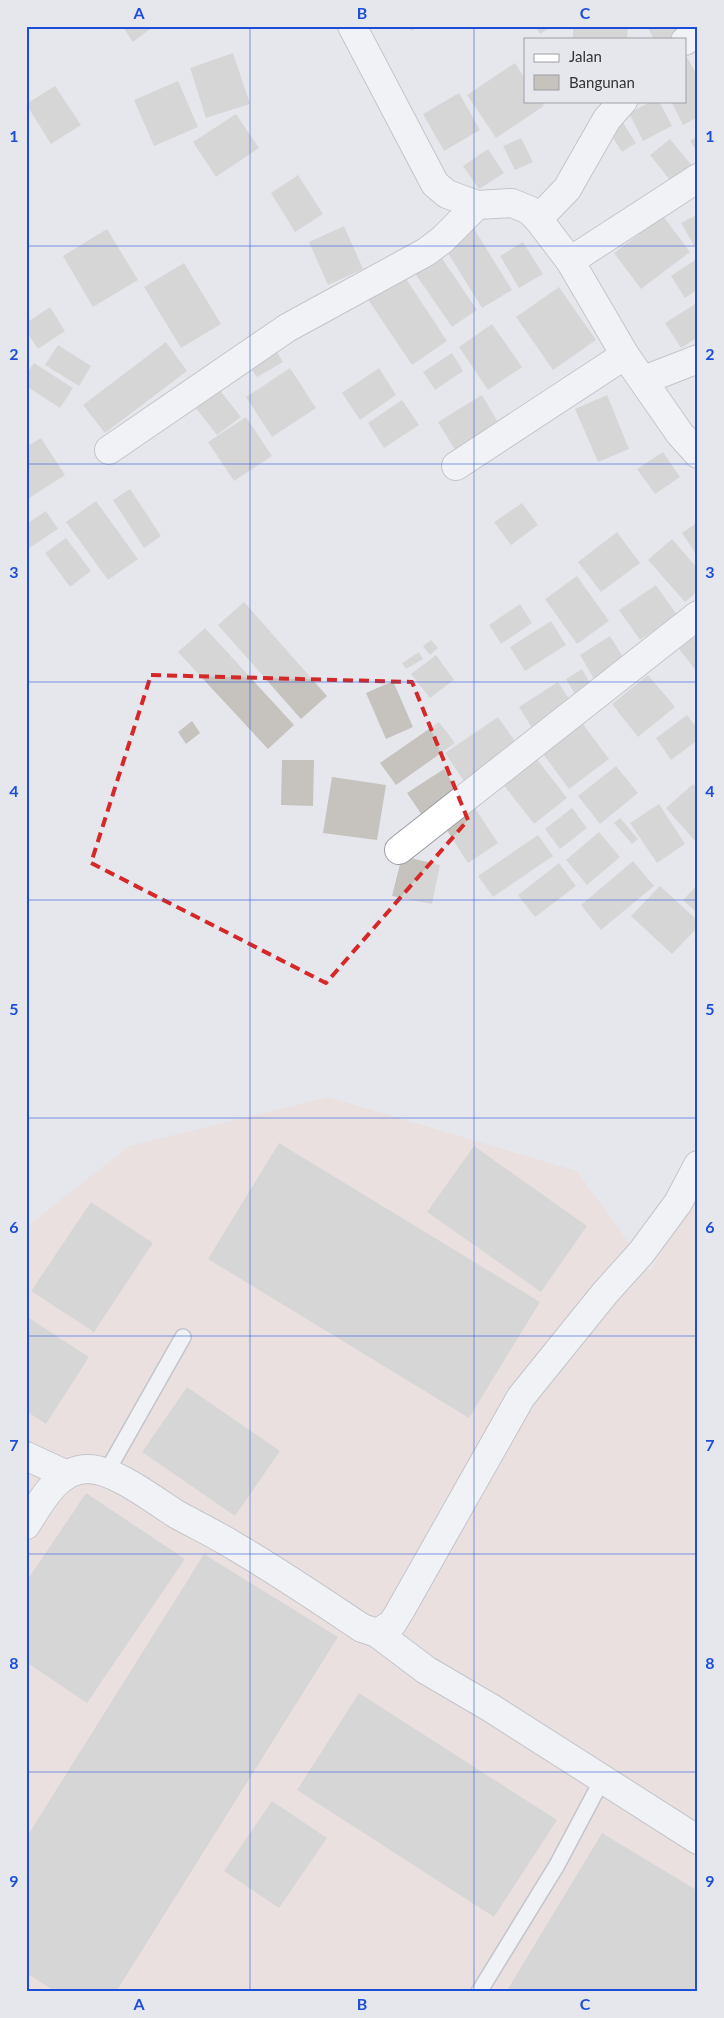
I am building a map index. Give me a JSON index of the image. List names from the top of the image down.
{
  "legend": ["Jalan", "Bangunan"],
  "grid": {
    "columns": ["A", "B", "C"],
    "rows": [
      "1",
      "2",
      "3",
      "4",
      "5",
      "6",
      "7",
      "8",
      "9"
    ]
  }
}
